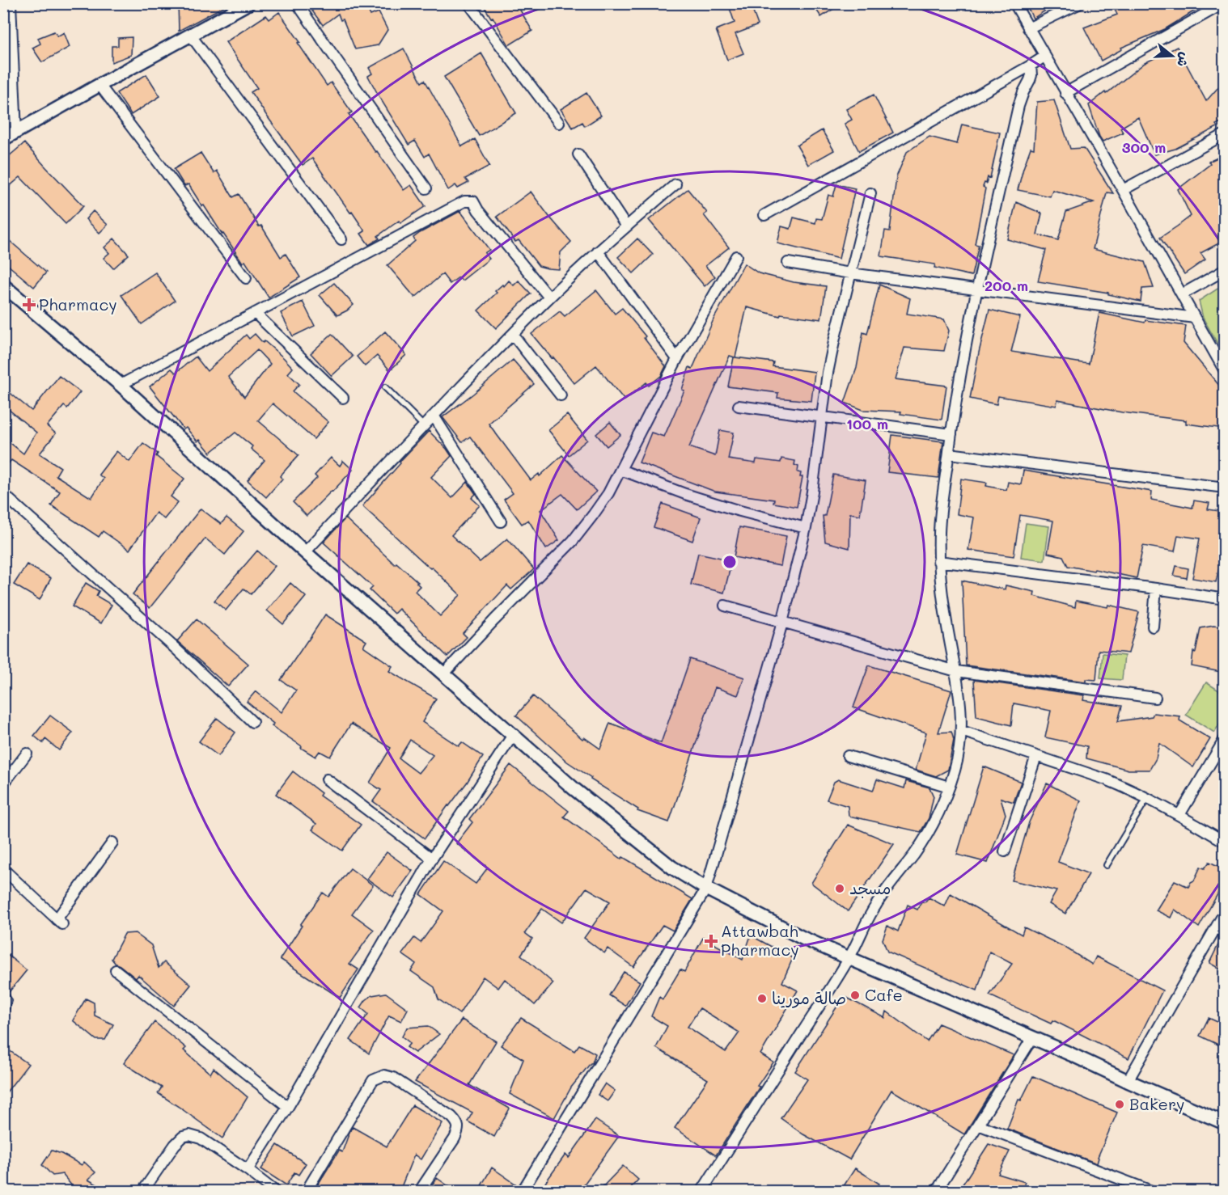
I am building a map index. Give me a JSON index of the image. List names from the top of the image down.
{
  "places": {
    "health": ["Pharmacy", "Attawbah Pharmacy"],
    "other": [
      "مسجد",
      "Cafe",
      "صالة مورينا",
      "Bakery"
    ]
  },
  "north": "right",
  "rings": ["300 m", "200 m", "100 m"]
}
